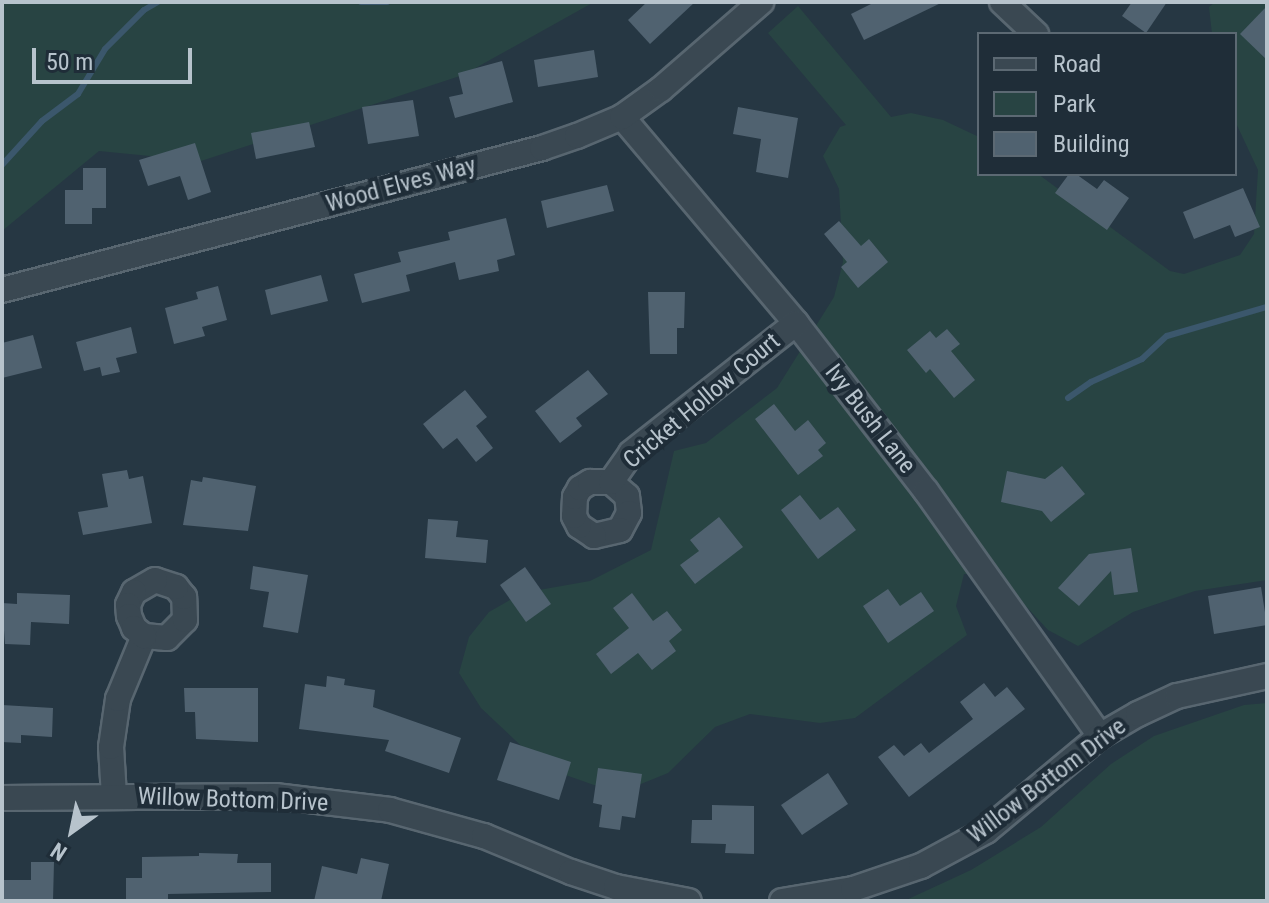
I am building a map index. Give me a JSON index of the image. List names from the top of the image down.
{
  "streets": {
    "street": [
      "Wood Elves Way",
      "Cricket Hollow Court",
      "Ivy Bush Lane",
      "Willow Bottom Drive"
    ]
  },
  "crossings": [
    ["Wood Elves Way", "Ivy Bush Lane"],
    ["Cricket Hollow Court", "Ivy Bush Lane"],
    ["Ivy Bush Lane", "Willow Bottom Drive"]
  ],
  "legend": ["Road", "Park", "Building"],
  "scale_bar": "50 m",
  "north": "bottom left"
}
